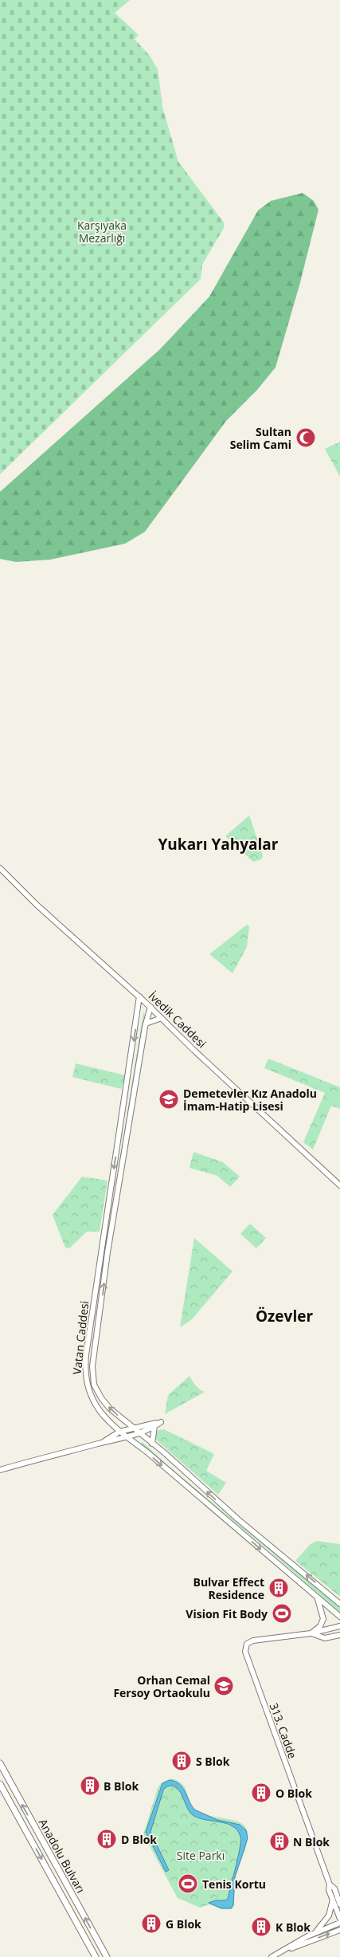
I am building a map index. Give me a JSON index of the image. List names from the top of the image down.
{
  "streets": {
    "main road": [
      "İvedik Caddesi",
      "Vatan Caddesi",
      "313. Cadde",
      "Anadolu Bulvarı"
    ]
  },
  "crossings": [
    ["İvedik Caddesi", "Vatan Caddesi"]
  ],
  "districts": ["Yukarı Yahyalar", "Özevler"],
  "parks": ["Karşıyaka Mezarlığı", "Site Parkı"],
  "places": {
    "mosque": ["Sultan Selim Cami"],
    "school or university": ["Demetevler Kız Anadolu İmam-Hatip Lisesi", "Orhan Cemal Fersoy Ortaokulu"],
    "building": [
      "Bulvar Effect Residence",
      "S Blok",
      "B Blok",
      "O Blok",
      "D Blok",
      "N Blok",
      "G Blok",
      "K Blok"
    ],
    "sports": ["Vision Fit Body", "Tenis Kortu"]
  }
}
